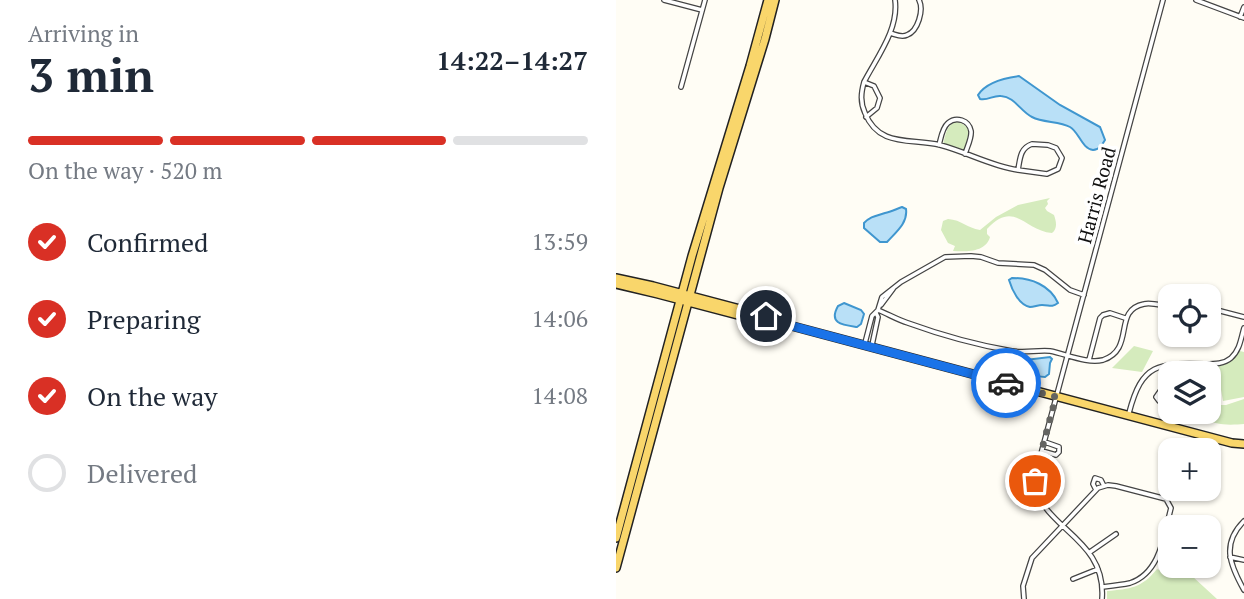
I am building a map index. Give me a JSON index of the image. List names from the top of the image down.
{
  "streets": {
    "street": ["Harris Road"]
  },
  "page": {
    "heading": ["3 min", "Arriving in", "14:22–14:27"],
    "bar": "On the way · 520 m",
    "list": [
      ["Confirmed", "13:59"],
      ["Preparing", "14:06"],
      ["On the way", "14:08"],
      "Delivered"
    ],
    "map_buttons": ["+", "−"]
  }
}
